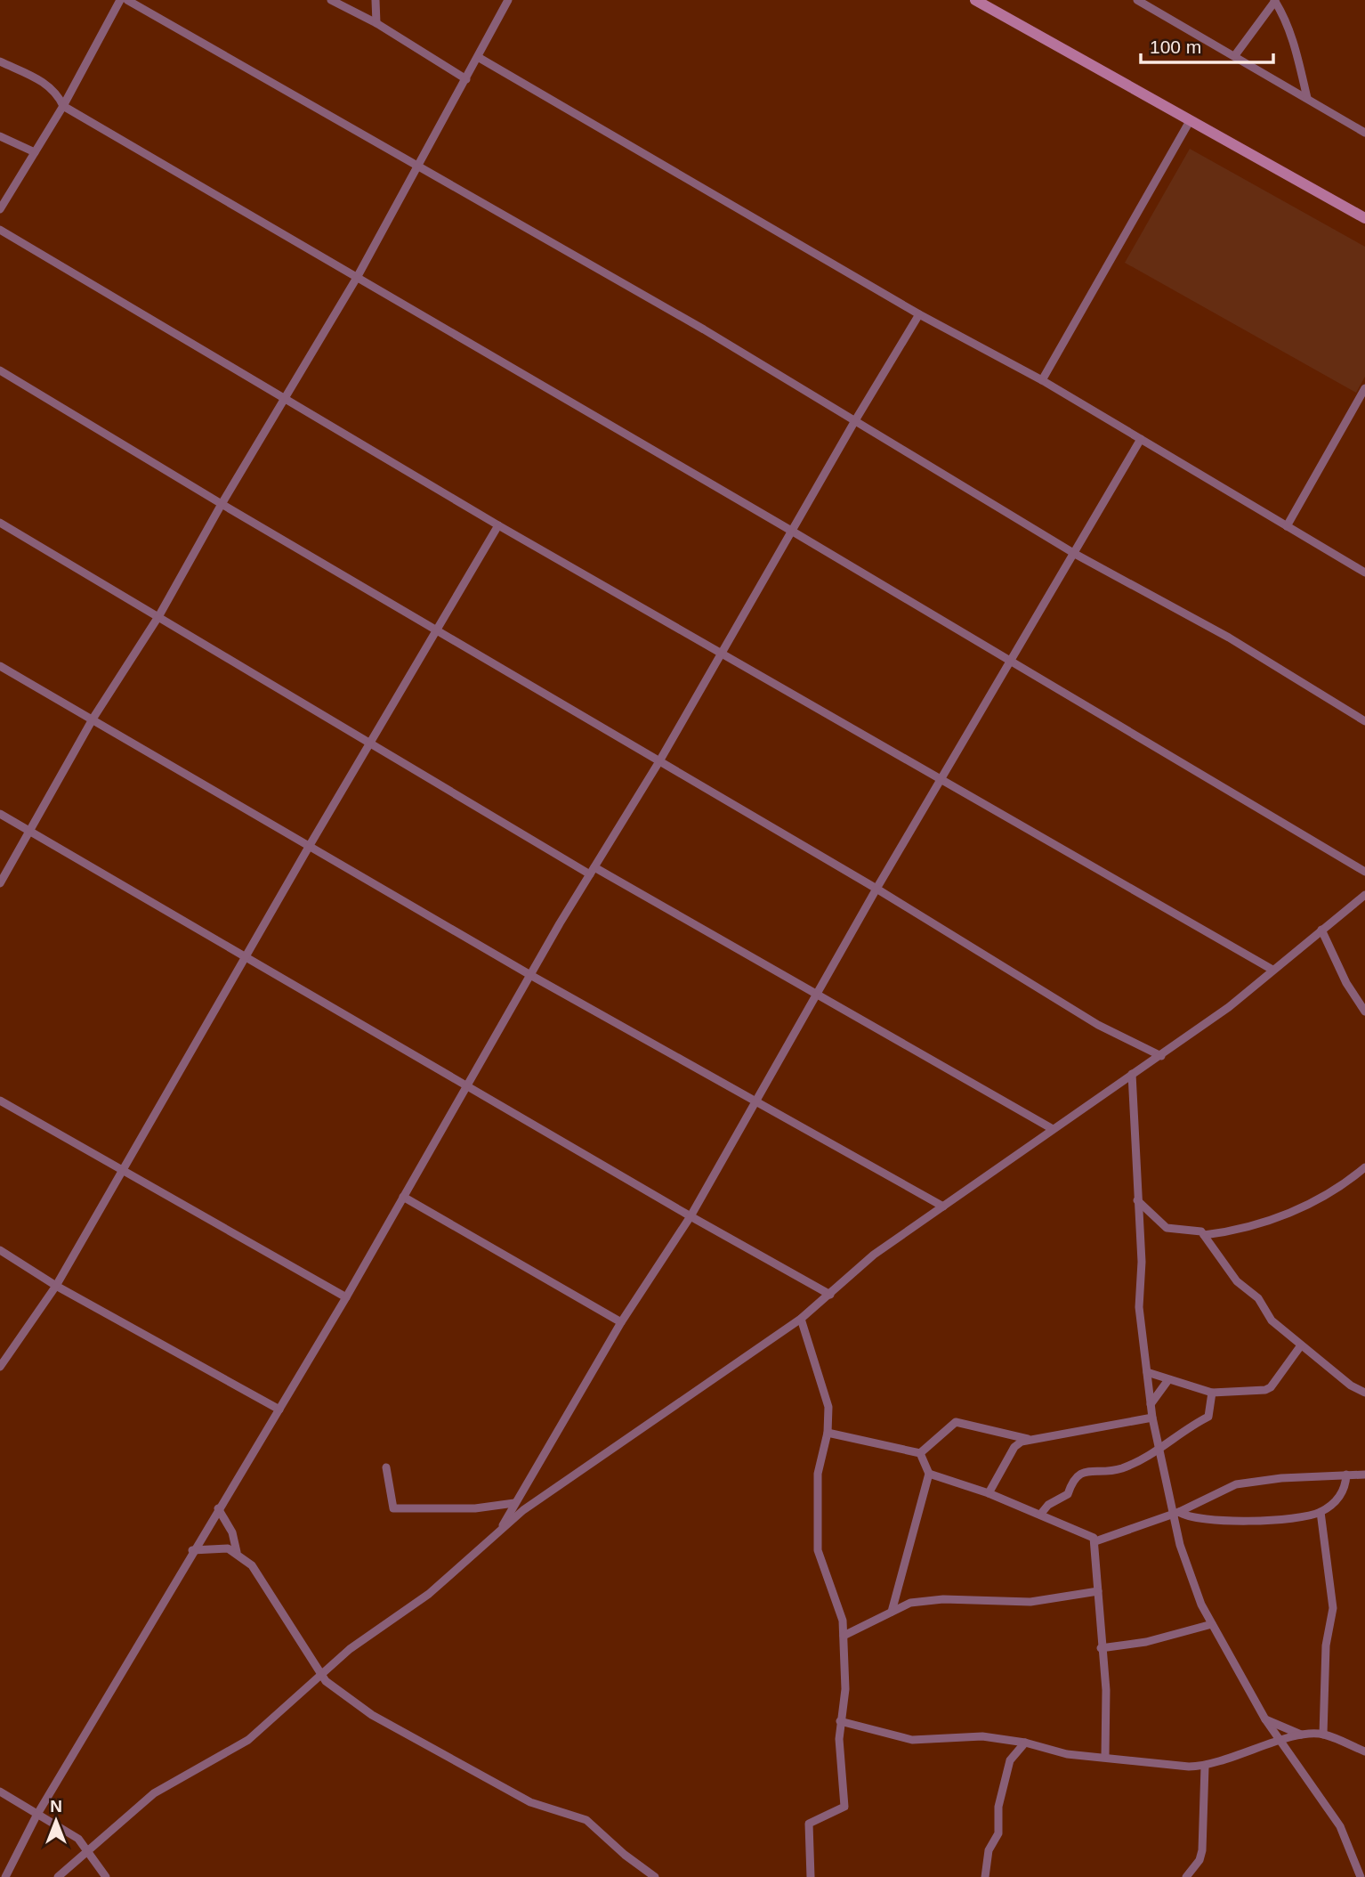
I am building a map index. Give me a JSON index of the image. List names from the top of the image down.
{
  "scale_bar": "100 m",
  "north": "top"
}
